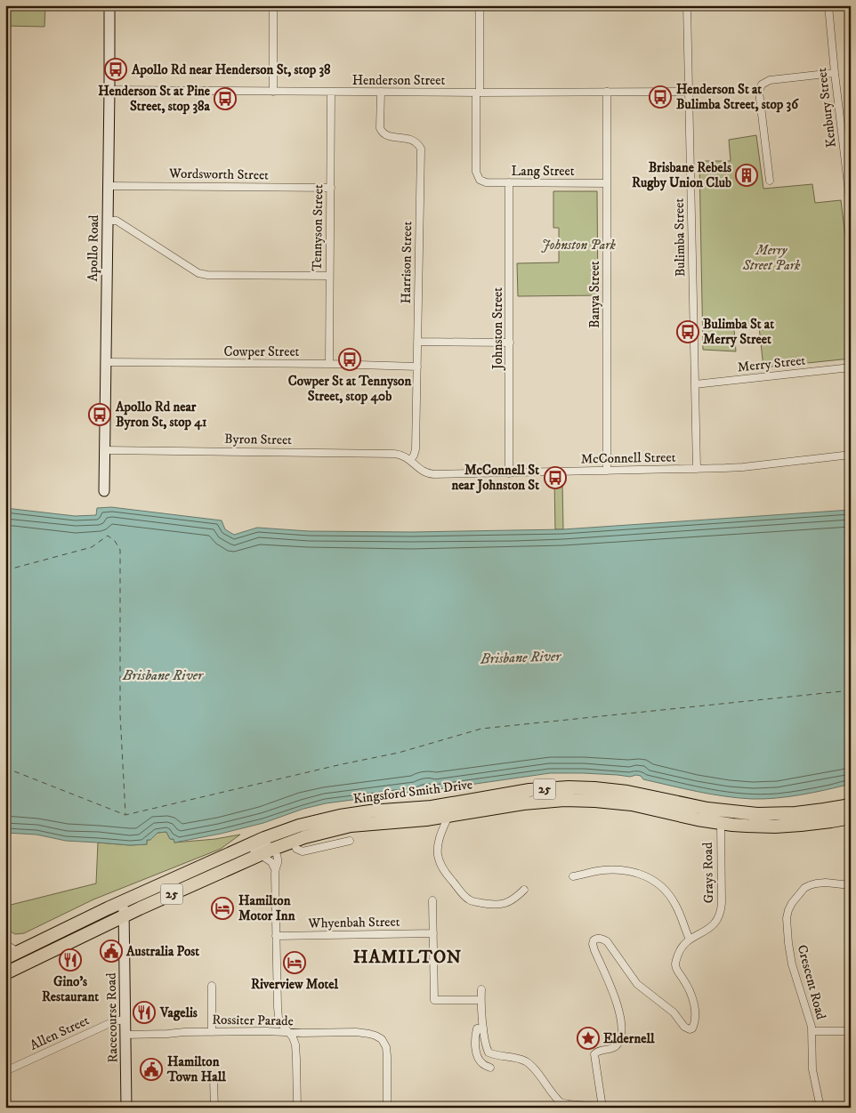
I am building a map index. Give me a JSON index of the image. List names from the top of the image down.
{
  "streets": {
    "highway": ["25", "Kingsford Smith Drive"],
    "street": [
      "Henderson Street",
      "Kenbury Street",
      "Lang Street",
      "Wordsworth Street",
      "Tennyson Street",
      "Bulimba Street",
      "Apollo Road",
      "Harrison Street",
      "Banya Street",
      "Johnston Street",
      "Cowper Street",
      "Merry Street",
      "Byron Street",
      "McConnell Street",
      "Grays Road",
      "Whyenbah Street",
      "Crescent Road",
      "Racecourse Road",
      "Rossiter Parade",
      "Allen Street"
    ]
  },
  "crossings": [
    ["Henderson Street", "Lang Street"],
    ["Henderson Street", "Tennyson Street"],
    ["Henderson Street", "Bulimba Street"],
    ["Henderson Street", "Apollo Road"],
    ["Henderson Street", "Harrison Street"],
    ["Henderson Street", "Banya Street"],
    ["Lang Street", "Banya Street"],
    ["Lang Street", "Johnston Street"],
    ["Wordsworth Street", "Tennyson Street"],
    ["Wordsworth Street", "Apollo Road"],
    ["Tennyson Street", "Cowper Street"],
    ["Bulimba Street", "Merry Street"],
    ["Bulimba Street", "McConnell Street"],
    ["Apollo Road", "Cowper Street"],
    ["Apollo Road", "Byron Street"],
    ["Harrison Street", "Cowper Street"],
    ["Harrison Street", "Byron Street"],
    ["Harrison Street", "McConnell Street"],
    ["Banya Street", "McConnell Street"],
    ["Johnston Street", "McConnell Street"],
    ["Byron Street", "McConnell Street"],
    ["Kingsford Smith Drive", "Grays Road"],
    ["Kingsford Smith Drive", "Racecourse Road"],
    ["Racecourse Road", "Rossiter Parade"],
    ["Racecourse Road", "Allen Street"]
  ],
  "districts": ["HAMILTON"],
  "water": ["Brisbane River"],
  "parks": ["Johnston Park", "Merry Street Park"],
  "places": {
    "bus stop": [
      "Apollo Rd near Henderson St, stop 38",
      "Henderson St at Bulimba Street, stop 36",
      "Henderson St at Pine Street, stop 38a",
      "Bulimba St at Merry Street",
      "Cowper St at Tennyson Street, stop 40b",
      "Apollo Rd near Byron St, stop 41",
      "McConnell St near Johnston St"
    ],
    "building": ["Brisbane Rebels Rugby Union Club"],
    "hotel": ["Hamilton Motor Inn", "Riverview Motel"],
    "public building": ["Australia Post", "Hamilton Town Hall"],
    "restaurant": ["Gino's Restaurant", "Vagelis"],
    "place": ["Eldernell"]
  }
}
